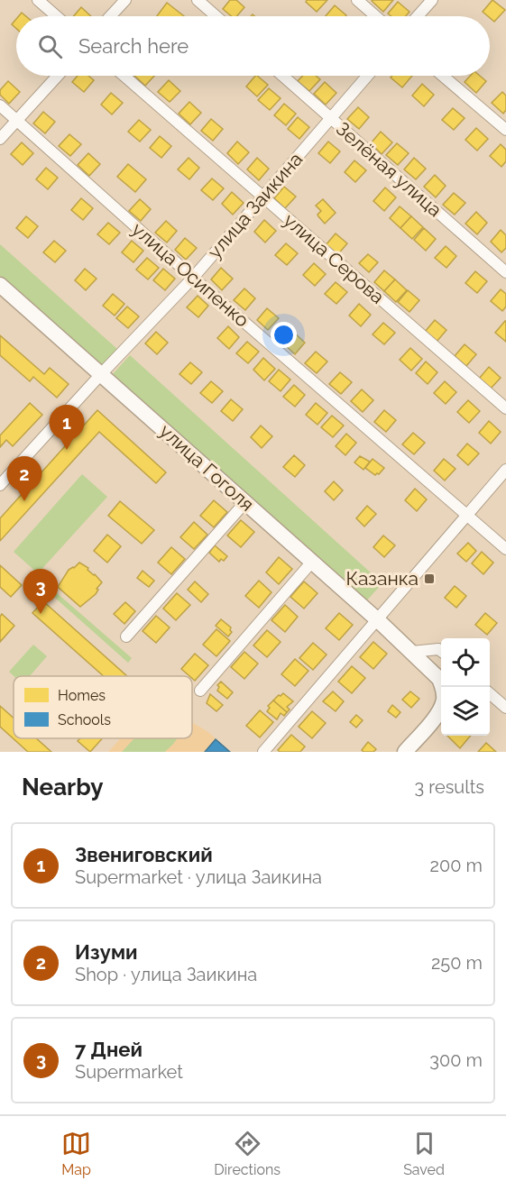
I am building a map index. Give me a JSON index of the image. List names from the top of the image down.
{
  "streets": {
    "main road": ["улица Гоголя"],
    "street": [
      "Зелёная улица",
      "улица Заикина",
      "улица Серова",
      "улица Осипенко"
    ]
  },
  "crossings": [
    ["Зелёная улица", "улица Заикина"],
    ["улица Заикина", "улица Серова"],
    ["улица Заикина", "улица Осипенко"],
    ["улица Заикина", "улица Гоголя"]
  ],
  "places": {
    "transit": ["Казанка"]
  },
  "legend": ["Homes", "Schools"],
  "page": {
    "search": "Search here",
    "pins": ["1", "2", "3"],
    "heading": ["Nearby", "3 results"],
    "list": [
      {
        "mark": "1",
        "name": "Звениговский",
        "note": "Supermarket · улица Заикина",
        "value": "200 m"
      },
      {
        "mark": "2",
        "name": "Изуми",
        "note": "Shop · улица Заикина",
        "value": "250 m"
      },
      {
        "mark": "3",
        "name": "7 Дней",
        "note": "Supermarket",
        "value": "300 m"
      }
    ],
    "nav": ["Map", "Directions", "Saved"]
  }
}
